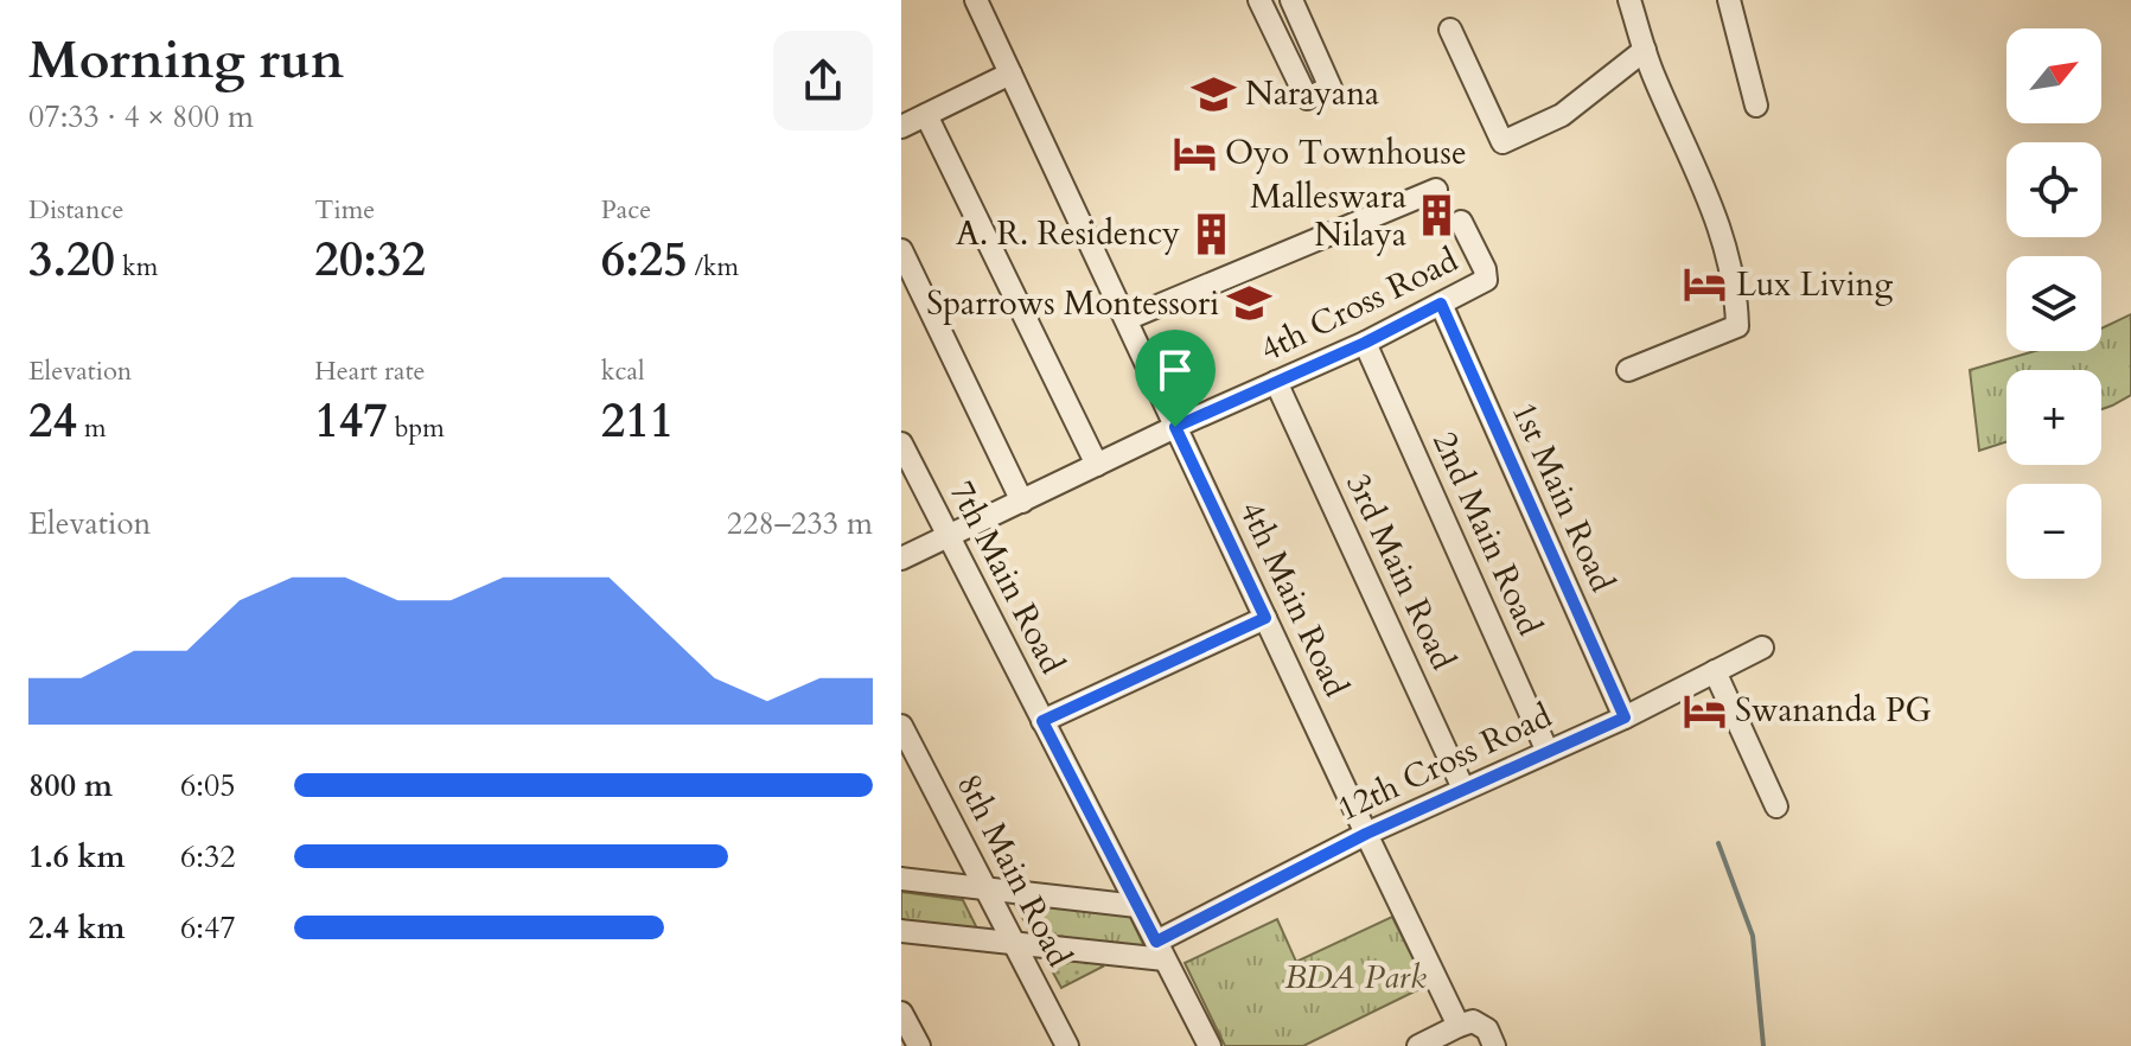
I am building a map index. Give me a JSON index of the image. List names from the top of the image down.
{
  "streets": {
    "street": [
      "4th Cross Road",
      "1st Main Road",
      "2nd Main Road",
      "3rd Main Road",
      "7th Main Road",
      "4th Main Road",
      "12th Cross Road",
      "8th Main Road"
    ]
  },
  "crossings": [
    ["4th Cross Road", "1st Main Road"],
    ["4th Cross Road", "2nd Main Road"],
    ["4th Cross Road", "3rd Main Road"],
    ["4th Cross Road", "7th Main Road"],
    ["4th Cross Road", "4th Main Road"],
    ["1st Main Road", "12th Cross Road"],
    ["2nd Main Road", "12th Cross Road"],
    ["3rd Main Road", "12th Cross Road"],
    ["7th Main Road", "12th Cross Road"],
    ["4th Main Road", "12th Cross Road"]
  ],
  "parks": ["BDA Park"],
  "places": {
    "school or university": ["Narayana", "Sparrows Montessori"],
    "hotel": ["Oyo Townhouse", "Lux Living", "Swananda PG"],
    "building": ["Malleswara Nilaya", "A. R. Residency"]
  },
  "north": "top right",
  "page": {
    "heading": ["Morning run", "07:33 · 4 × 800 m"],
    "map_buttons": ["+", "−"],
    "stats": [
      ["Distance", "3.20 km"],
      ["Time", "20:32"],
      ["Pace", "6:25 /km"],
      ["Elevation", "24 m"],
      ["Heart rate", "147 bpm"],
      ["kcal", "211"]
    ],
    "chart": ["Elevation", "228–233 m"],
    "list": [
      {
        "name": "800 m",
        "note": "6:05"
      },
      {
        "name": "1.6 km",
        "note": "6:32"
      },
      {
        "name": "2.4 km",
        "note": "6:47"
      }
    ]
  }
}
